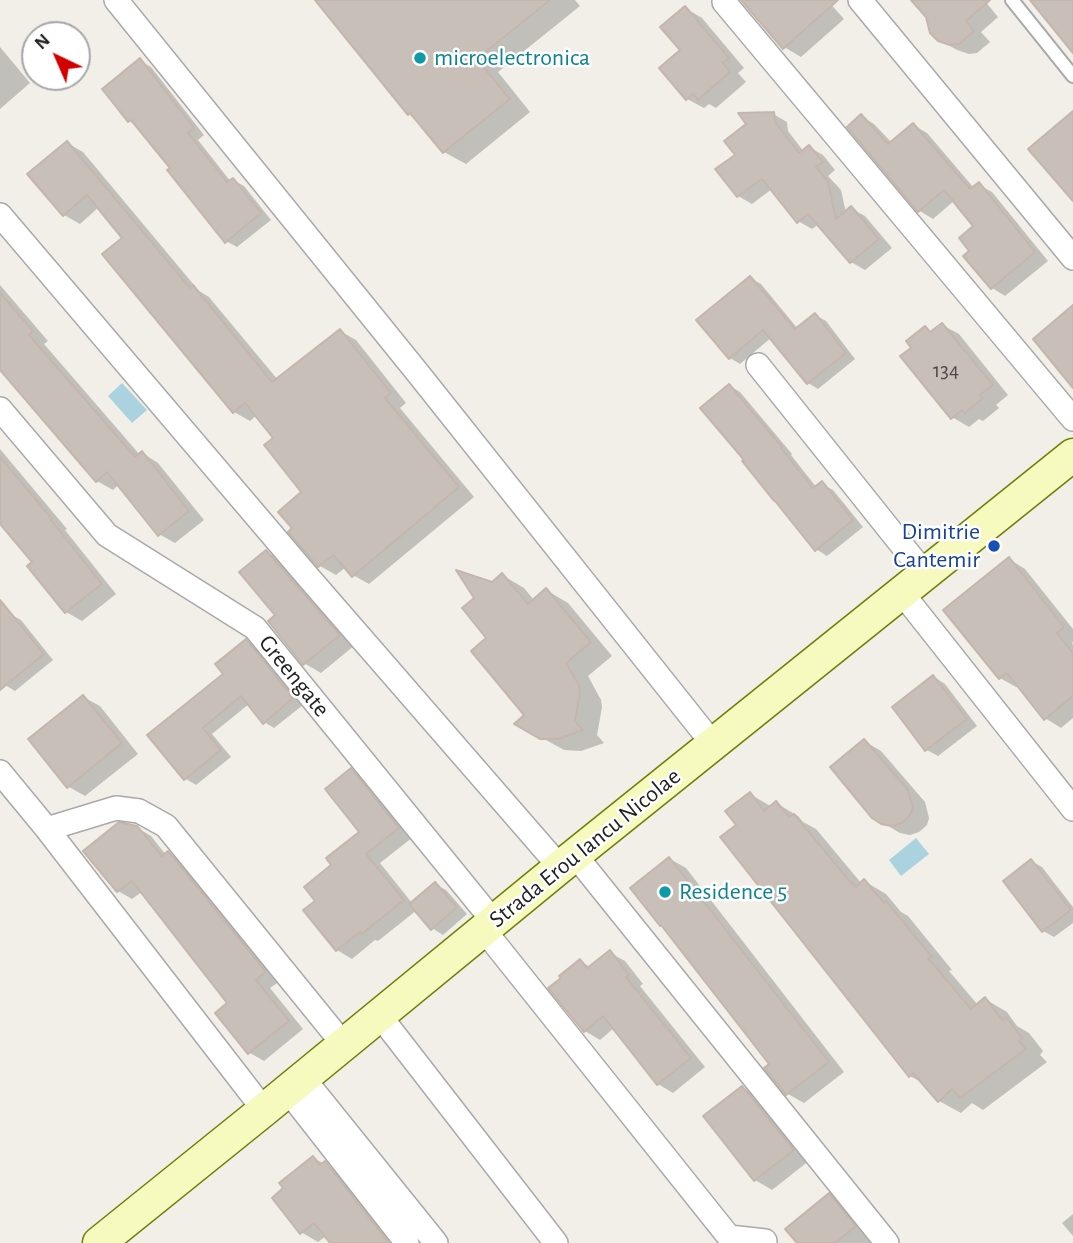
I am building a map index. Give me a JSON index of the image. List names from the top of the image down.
{
  "streets": {
    "street": ["Greengate", "Strada Erou Iancu Nicolae"]
  },
  "crossings": [
    ["Greengate", "Strada Erou Iancu Nicolae"]
  ],
  "places": ["microelectronica", "Dimitrie Cantemir", "Residence 5"],
  "house_numbers": ["134"],
  "north": "top left"
}
